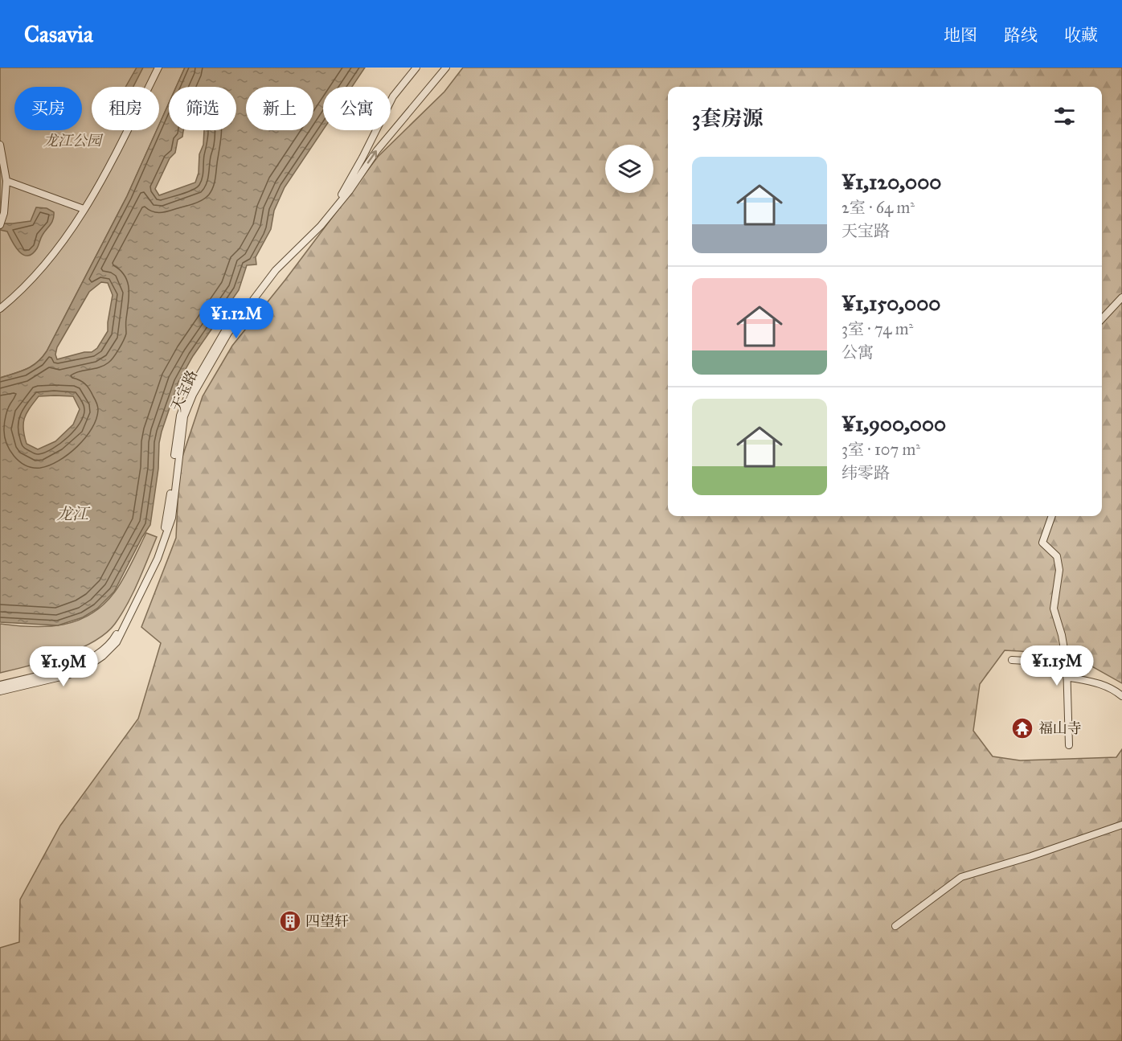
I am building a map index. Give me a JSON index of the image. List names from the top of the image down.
{
  "streets": {
    "street": ["天宝路"]
  },
  "water": ["龙江"],
  "parks": ["龙江公园"],
  "places": {
    "temple": ["福山寺"],
    "building": ["四望轩"]
  },
  "page": {
    "header": "Casavia",
    "nav": ["地图", "路线", "收藏"],
    "chip": [
      "买房",
      "租房",
      "筛选",
      "新上",
      "公寓"
    ],
    "heading": "3套房源",
    "list": [
      {
        "name": "¥1,120,000",
        "note": "2室 · 64 m² · 天宝路"
      },
      {
        "name": "¥1,150,000",
        "note": "3室 · 74 m² · 公寓"
      },
      {
        "name": "¥1,900,000",
        "note": "3室 · 107 m² · 纬零路"
      }
    ],
    "price": ["¥1.12M", "¥1.15M", "¥1.9M"]
  }
}
